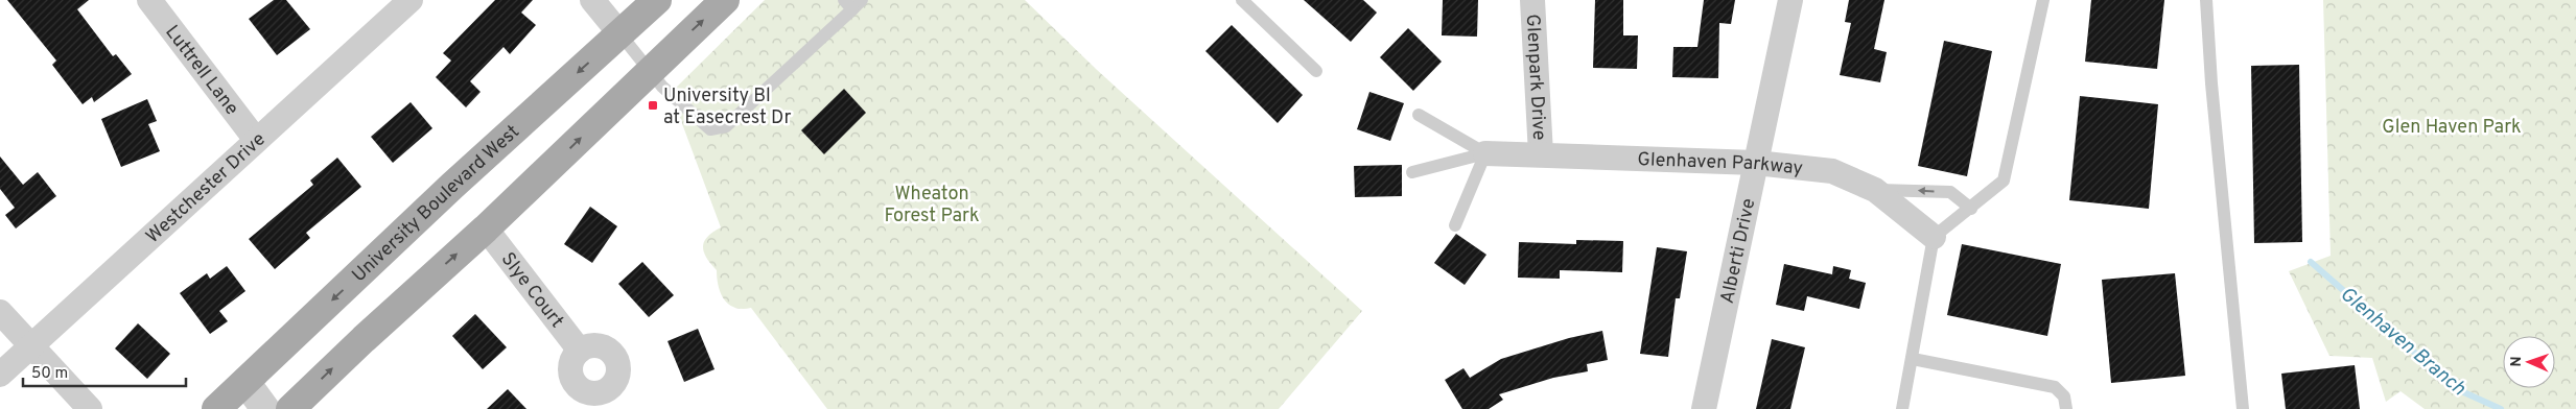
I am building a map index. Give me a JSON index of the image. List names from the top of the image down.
{
  "streets": {
    "main road": ["University Boulevard West"],
    "street": [
      "Luttrell Lane",
      "Glenpark Drive",
      "Glenhaven Parkway",
      "Westchester Drive",
      "Alberti Drive",
      "Slye Court"
    ]
  },
  "crossings": [
    ["Luttrell Lane", "Westchester Drive"],
    ["Glenpark Drive", "Glenhaven Parkway"],
    ["Glenhaven Parkway", "Alberti Drive"]
  ],
  "water": ["Glenhaven Branch"],
  "parks": ["Glen Haven Park", "Wheaton Forest Park"],
  "places": {
    "transit": ["University Bl at Easecrest Dr"]
  },
  "scale_bar": "50 m",
  "north": "left"
}
